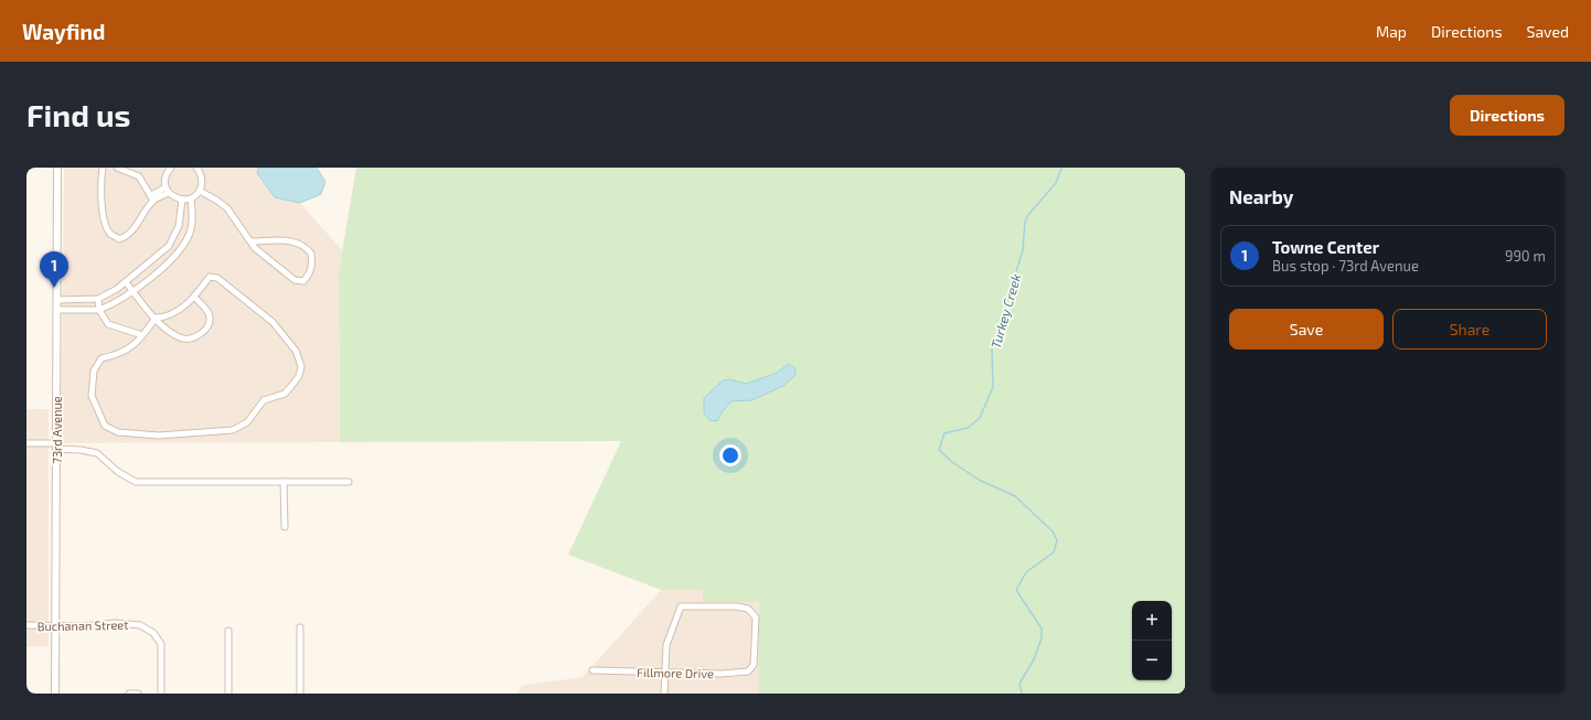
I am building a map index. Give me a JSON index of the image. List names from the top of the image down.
{
  "streets": {
    "street": ["73rd Avenue", "Buchanan Street", "Fillmore Drive"]
  },
  "crossings": [
    ["73rd Avenue", "Buchanan Street"]
  ],
  "water": ["Turkey Creek"],
  "page": {
    "header": "Wayfind",
    "nav": ["Map", "Directions", "Saved"],
    "buttons": [
      "Directions",
      ["Save", "Share"]
    ],
    "title": "Find us",
    "heading": "Nearby",
    "list": [
      {
        "mark": "1",
        "name": "Towne Center",
        "note": "Bus stop · 73rd Avenue",
        "value": "990 m"
      }
    ],
    "pins": "1",
    "map_buttons": ["+", "−"]
  }
}
